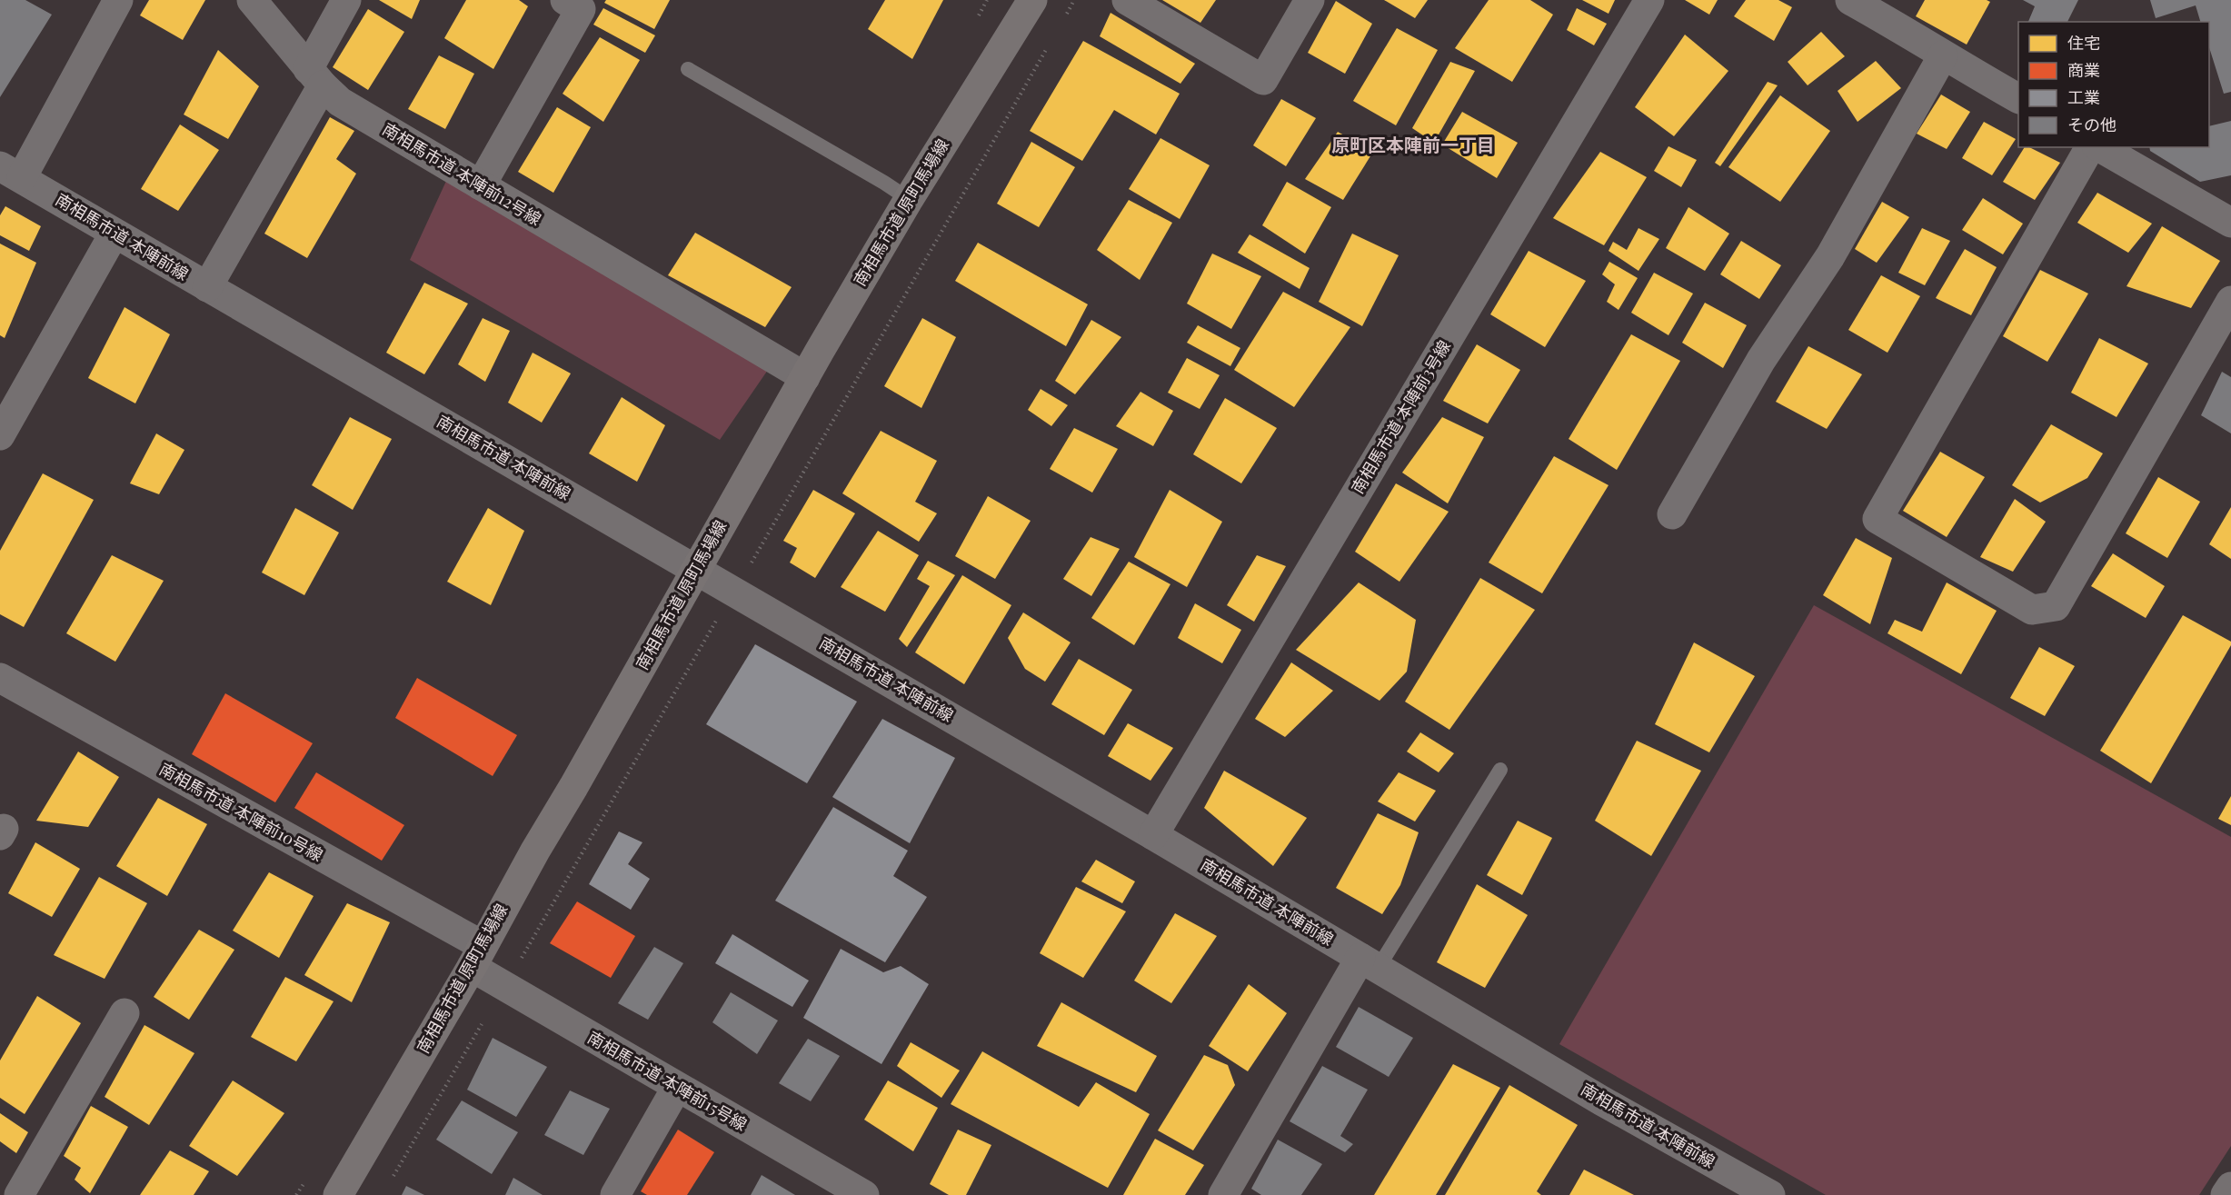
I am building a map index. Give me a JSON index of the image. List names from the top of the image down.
{
  "streets": {
    "street": [
      "南相馬市道 本陣前12号線",
      "南相馬市道 原町馬場線",
      "南相馬市道 本陣前線",
      "南相馬市道 本陣前3号線",
      "南相馬市道 本陣前10号線",
      "南相馬市道 本陣前15号線"
    ]
  },
  "crossings": [
    ["南相馬市道 本陣前12号線", "南相馬市道 原町馬場線"],
    ["南相馬市道 原町馬場線", "南相馬市道 本陣前線"],
    ["南相馬市道 原町馬場線", "南相馬市道 本陣前10号線"],
    ["南相馬市道 原町馬場線", "南相馬市道 本陣前15号線"],
    ["南相馬市道 本陣前線", "南相馬市道 本陣前3号線"],
    ["南相馬市道 本陣前10号線", "南相馬市道 本陣前15号線"]
  ],
  "districts": ["原町区本陣前一丁目"],
  "legend": [
    "住宅",
    "商業",
    "工業",
    "その他"
  ]
}
